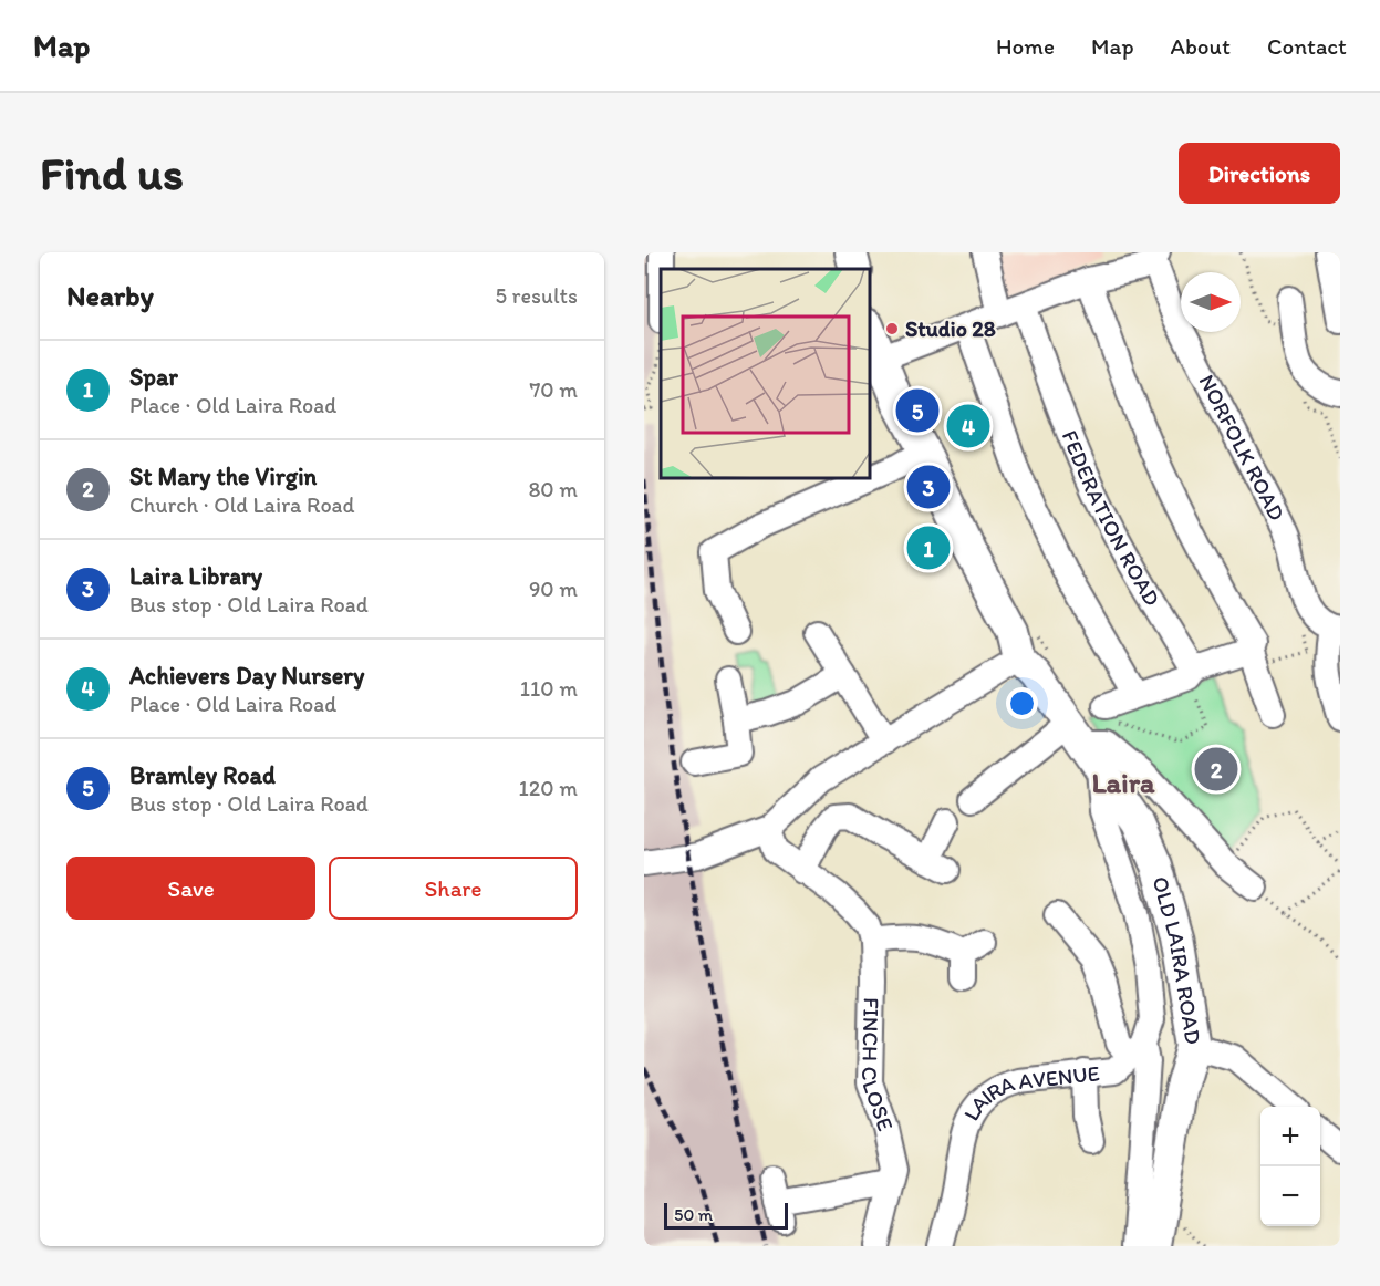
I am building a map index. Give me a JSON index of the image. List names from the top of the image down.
{
  "streets": {
    "main road": ["OLD LAIRA ROAD"],
    "street": [
      "NORFOLK ROAD",
      "FEDERATION ROAD",
      "FINCH CLOSE",
      "LAIRA AVENUE"
    ]
  },
  "crossings": [
    ["OLD LAIRA ROAD", "LAIRA AVENUE"]
  ],
  "districts": ["Laira"],
  "places": ["Studio 28"],
  "scale_bar": "50 m",
  "north": "right",
  "page": {
    "header": "Map",
    "nav": [
      "Home",
      "Map",
      "About",
      "Contact"
    ],
    "buttons": [
      "Directions",
      ["Save", "Share"]
    ],
    "title": "Find us",
    "heading": ["Nearby", "5 results"],
    "list": [
      {
        "mark": "1",
        "name": "Spar",
        "note": "Place · Old Laira Road",
        "value": "70 m"
      },
      {
        "mark": "2",
        "name": "St Mary the Virgin",
        "note": "Church · Old Laira Road",
        "value": "80 m"
      },
      {
        "mark": "3",
        "name": "Laira Library",
        "note": "Bus stop · Old Laira Road",
        "value": "90 m"
      },
      {
        "mark": "4",
        "name": "Achievers Day Nursery",
        "note": "Place · Old Laira Road",
        "value": "110 m"
      },
      {
        "mark": "5",
        "name": "Bramley Road",
        "note": "Bus stop · Old Laira Road",
        "value": "120 m"
      }
    ],
    "pins": [
      "5",
      "4",
      "3",
      "1",
      "2"
    ],
    "map_buttons": ["+", "−"],
    "scale": "50 m"
  }
}
